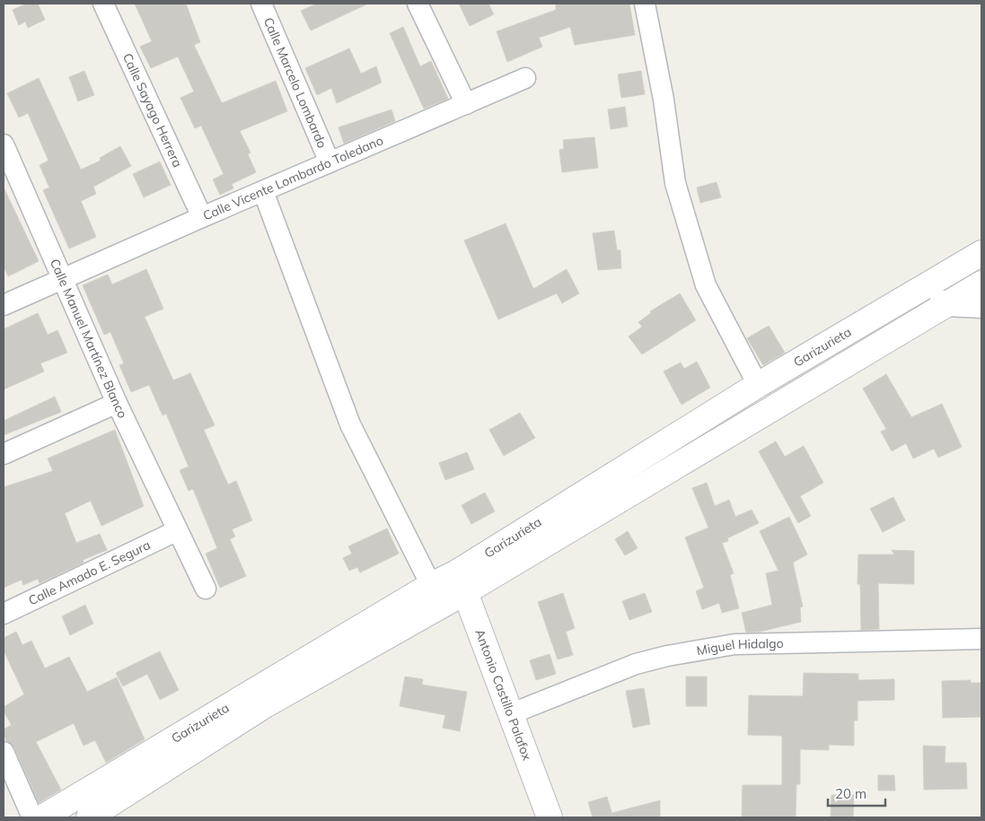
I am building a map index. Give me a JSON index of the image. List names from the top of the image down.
{
  "streets": {
    "main road": ["Garizurieta", "Antonio Castillo Palafox"],
    "street": [
      "Calle Marcelo Lombardo",
      "Calle Sayago Herrera",
      "Calle Vicente Lombardo Toledano",
      "Calle Manuel Martínez Blanco",
      "Calle Amado E. Segura",
      "Miguel Hidalgo"
    ]
  },
  "crossings": [
    ["Calle Marcelo Lombardo", "Calle Vicente Lombardo Toledano"],
    ["Calle Sayago Herrera", "Calle Vicente Lombardo Toledano"],
    ["Calle Vicente Lombardo Toledano", "Calle Manuel Martínez Blanco"],
    ["Calle Manuel Martínez Blanco", "Calle Amado E. Segura"],
    ["Garizurieta", "Antonio Castillo Palafox"],
    ["Miguel Hidalgo", "Antonio Castillo Palafox"]
  ],
  "scale_bar": "20 m"
}
